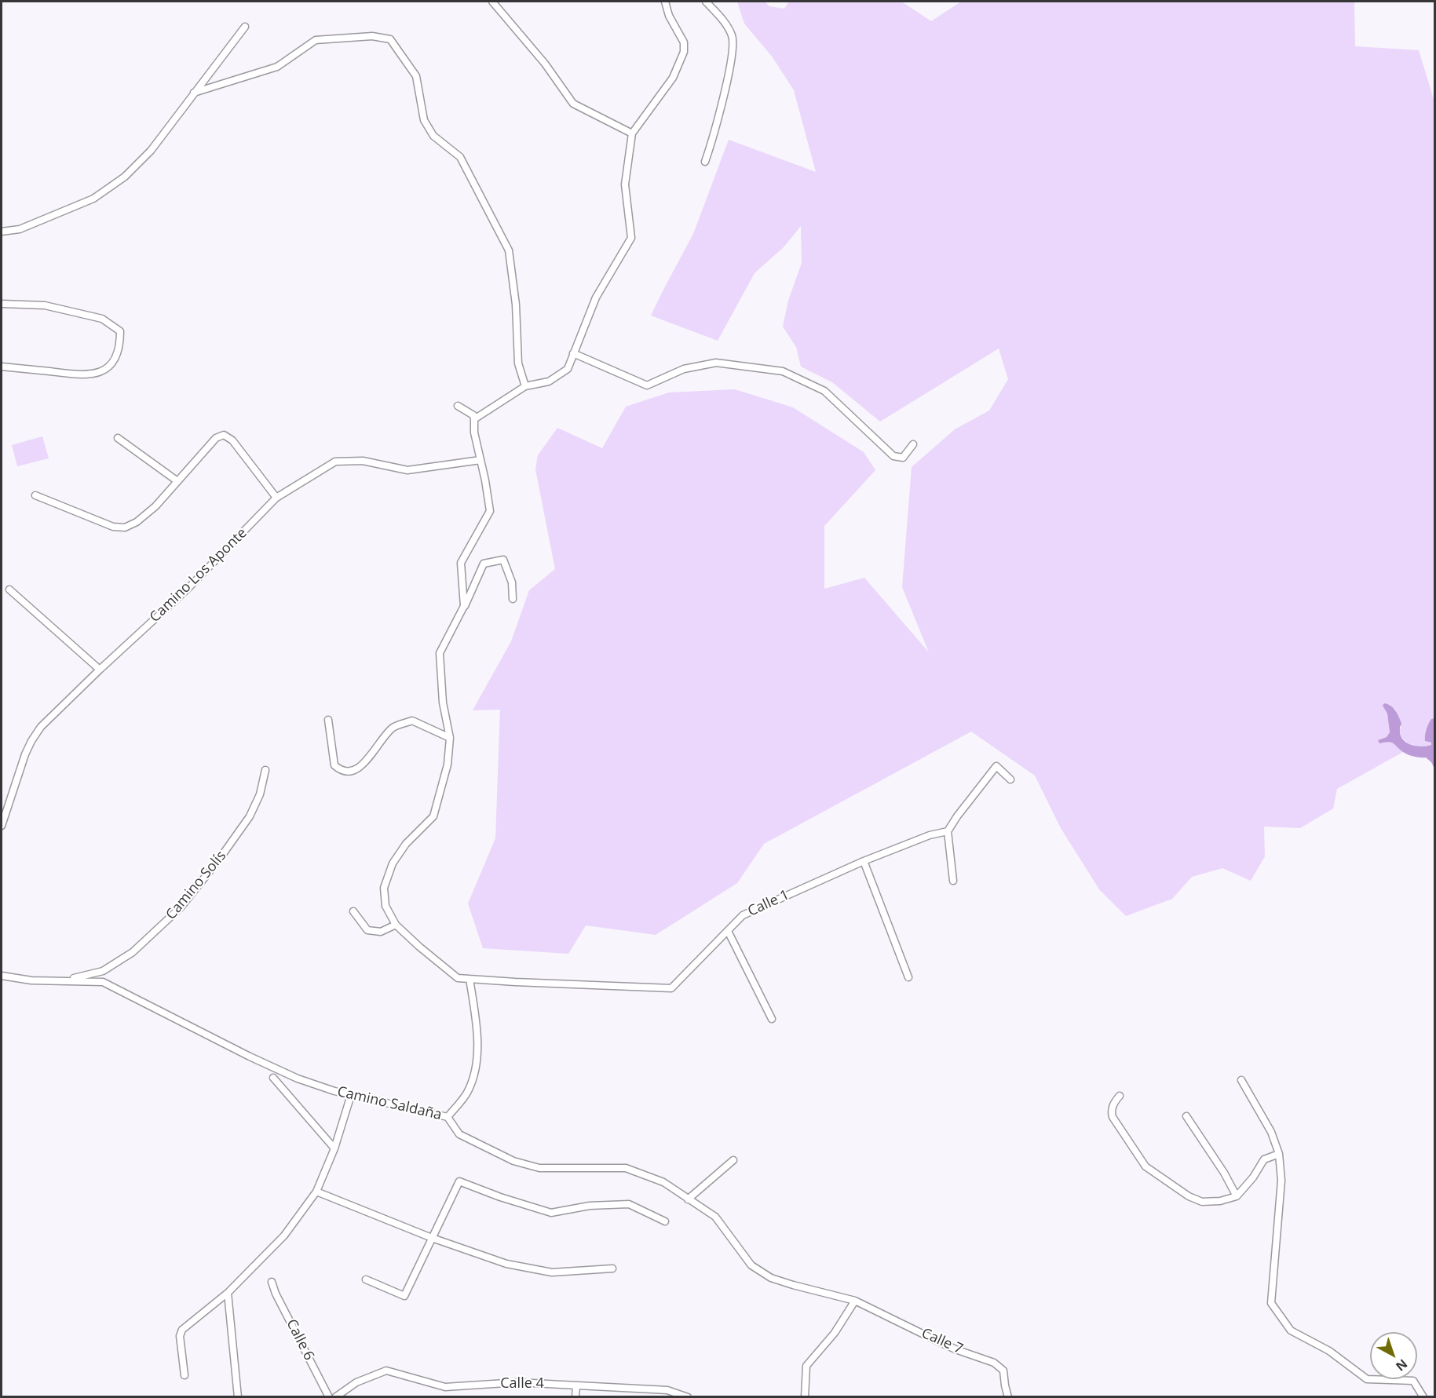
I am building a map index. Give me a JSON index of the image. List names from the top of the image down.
{
  "streets": {
    "street": [
      "Camino Los Aponte",
      "Camino Solís",
      "Calle 1",
      "Camino Saldaña",
      "Calle 6",
      "Calle 7",
      "Calle 4"
    ]
  },
  "crossings": [
    ["Camino Solís", "Camino Saldaña"],
    ["Camino Saldaña", "Calle 7"]
  ],
  "north": "bottom right"
}
